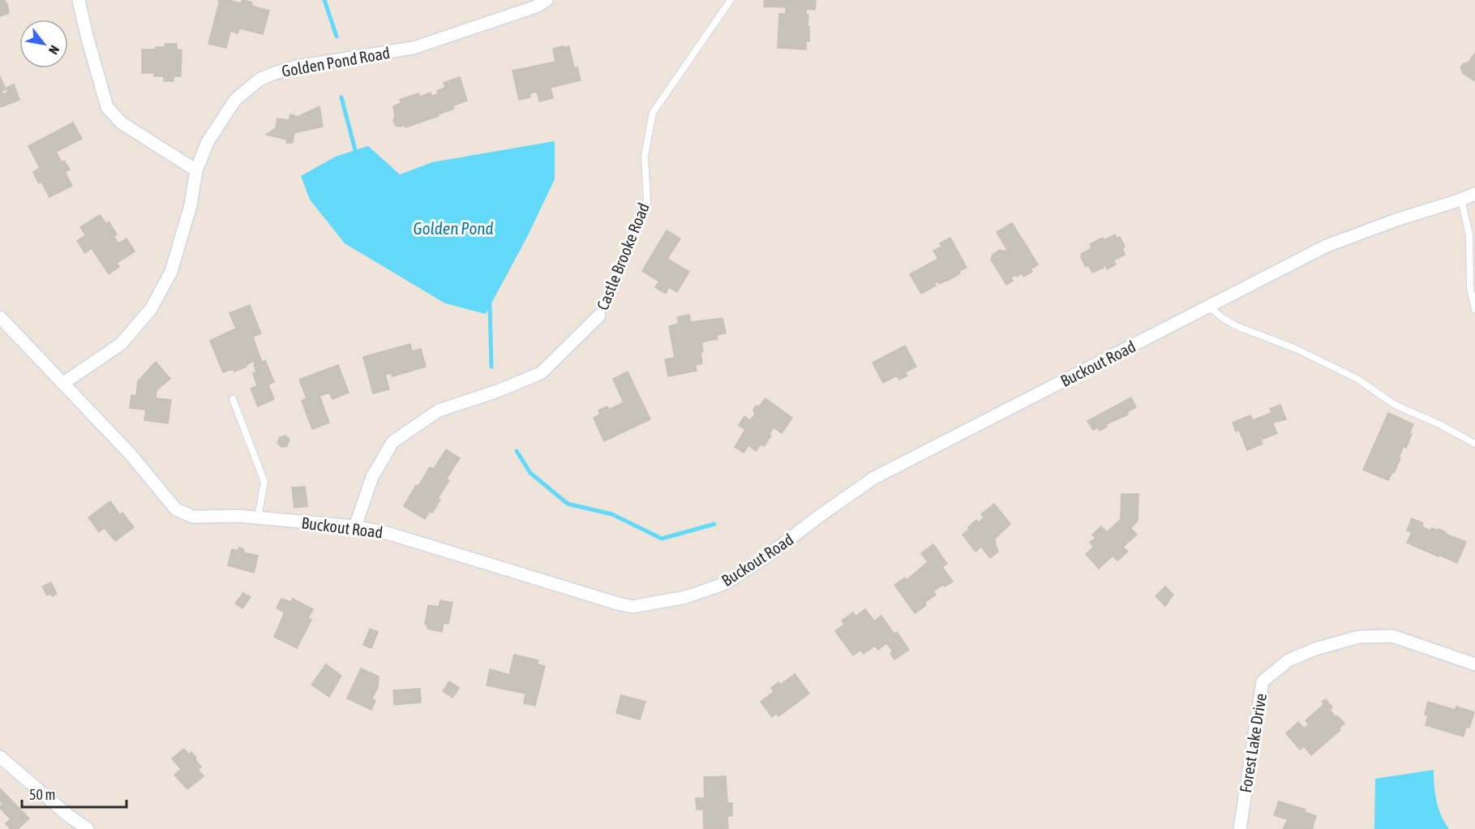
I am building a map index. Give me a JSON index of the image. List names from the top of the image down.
{
  "streets": {
    "street": [
      "Golden Pond Road",
      "Castle Brooke Road",
      "Buckout Road",
      "Forest Lake Drive"
    ]
  },
  "crossings": [
    ["Golden Pond Road", "Buckout Road"],
    ["Castle Brooke Road", "Buckout Road"]
  ],
  "water": ["Golden Pond"],
  "scale_bar": "50 m",
  "north": "bottom right"
}
